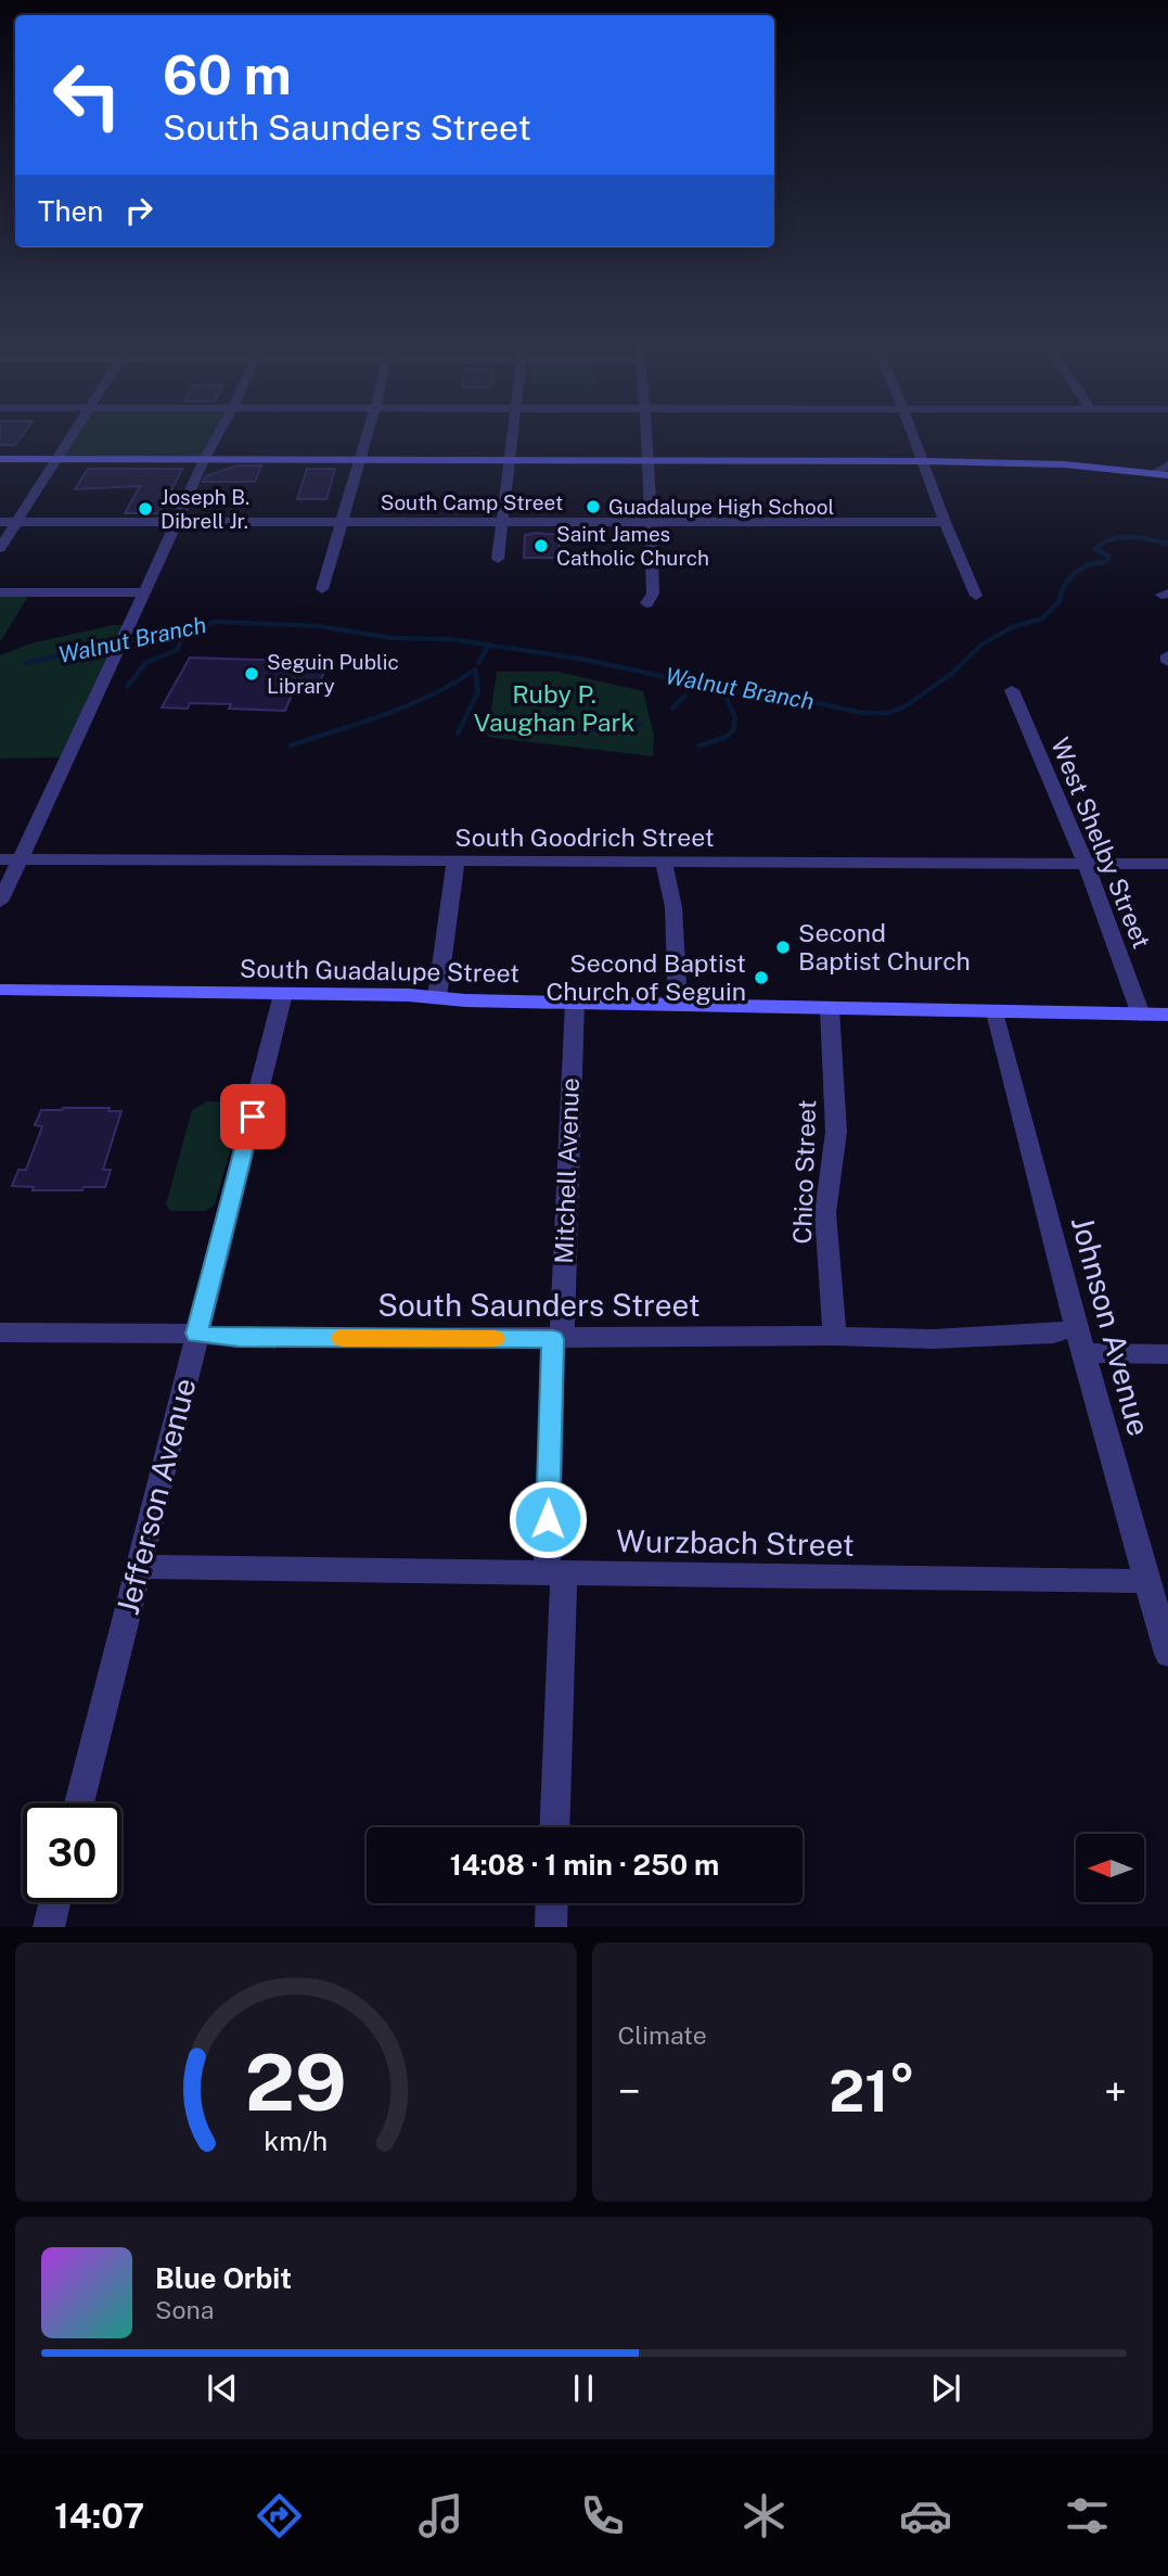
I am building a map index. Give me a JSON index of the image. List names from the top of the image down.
{
  "streets": {
    "main road": ["South Guadalupe Street"],
    "street": [
      "South Camp Street",
      "South Goodrich Street",
      "West Shelby Street",
      "Mitchell Avenue",
      "Chico Street",
      "South Saunders Street",
      "Johnson Avenue",
      "Jefferson Avenue",
      "Wurzbach Street"
    ]
  },
  "crossings": [
    ["South Goodrich Street", "West Shelby Street"],
    ["West Shelby Street", "South Guadalupe Street"],
    ["South Guadalupe Street", "Mitchell Avenue"],
    ["South Guadalupe Street", "Chico Street"],
    ["South Guadalupe Street", "Johnson Avenue"],
    ["South Guadalupe Street", "Jefferson Avenue"],
    ["Mitchell Avenue", "South Saunders Street"],
    ["Mitchell Avenue", "Wurzbach Street"],
    ["Chico Street", "South Saunders Street"],
    ["South Saunders Street", "Johnson Avenue"],
    ["South Saunders Street", "Jefferson Avenue"],
    ["Johnson Avenue", "Wurzbach Street"],
    ["Jefferson Avenue", "Wurzbach Street"]
  ],
  "water": ["Walnut Branch"],
  "parks": ["Ruby P. Vaughan Park"],
  "places": [
    "Guadalupe High School",
    "Joseph B. Dibrell Jr.",
    "Saint James Catholic Church",
    "Seguin Public Library",
    "Second Baptist Church",
    "Second Baptist Church of Seguin"
  ],
  "north": "left",
  "page": {
    "turn": ["60 m", "South Saunders Street"],
    "then": "Then",
    "limit": "30",
    "trip": "14:08 · 1 min · 250 m",
    "tile": "Climate",
    "heat": ["−", "21°", "+"],
    "song": ["Blue Orbit", "Sona"],
    "tabs": "14:07",
    "gauge": ["29", "km/h"]
  }
}
